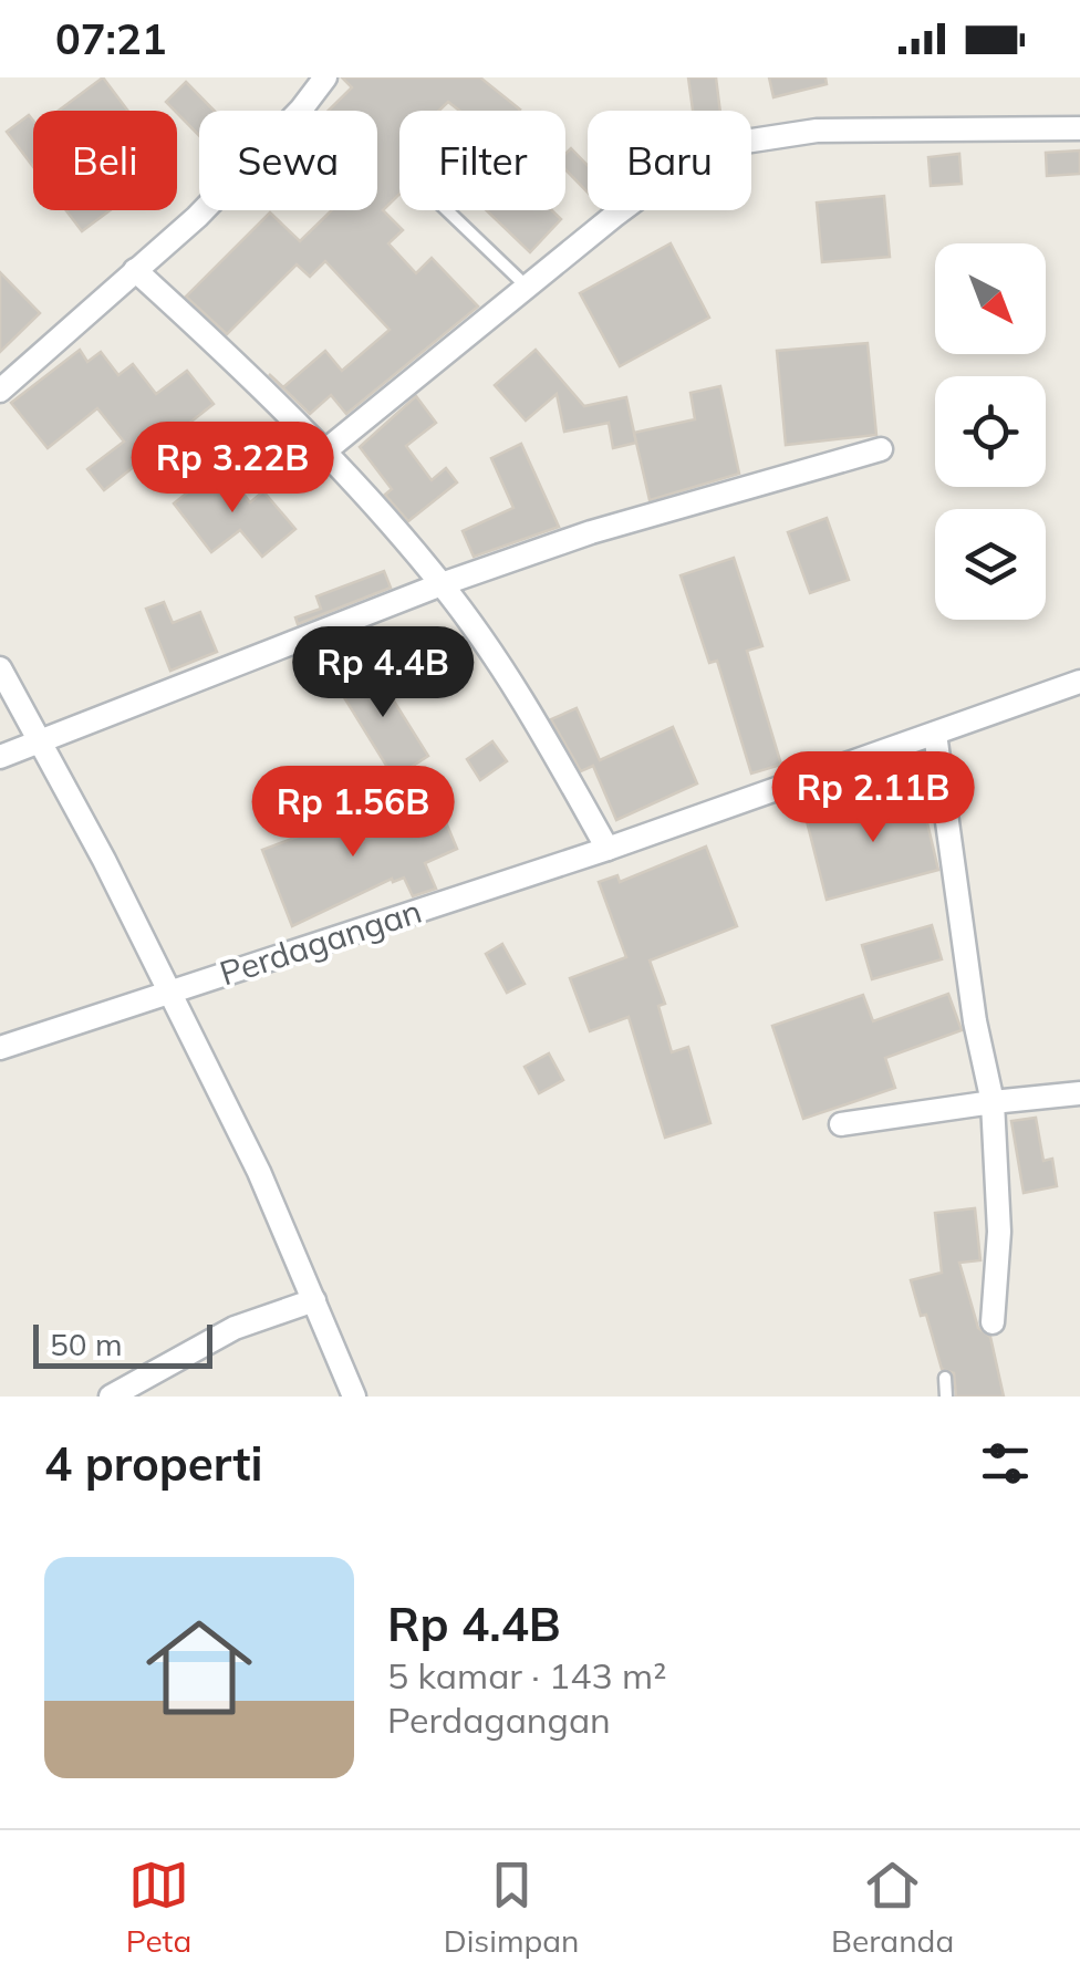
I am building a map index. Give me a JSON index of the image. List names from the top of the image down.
{
  "streets": {
    "street": ["Perdagangan"]
  },
  "scale_bar": "50 m",
  "north": "bottom right",
  "page": {
    "status": "07:21",
    "chip": [
      "Beli",
      "Sewa",
      "Filter",
      "Baru"
    ],
    "price": [
      "Rp 3.22B",
      "Rp 4.4B",
      "Rp 2.11B",
      "Rp 1.56B"
    ],
    "scale": "50 m",
    "heading": "4 properti",
    "list": [
      {
        "name": "Rp 4.4B",
        "note": "5 kamar · 143 m² · Perdagangan"
      }
    ],
    "tabs": ["Peta", "Disimpan", "Beranda"]
  }
}
